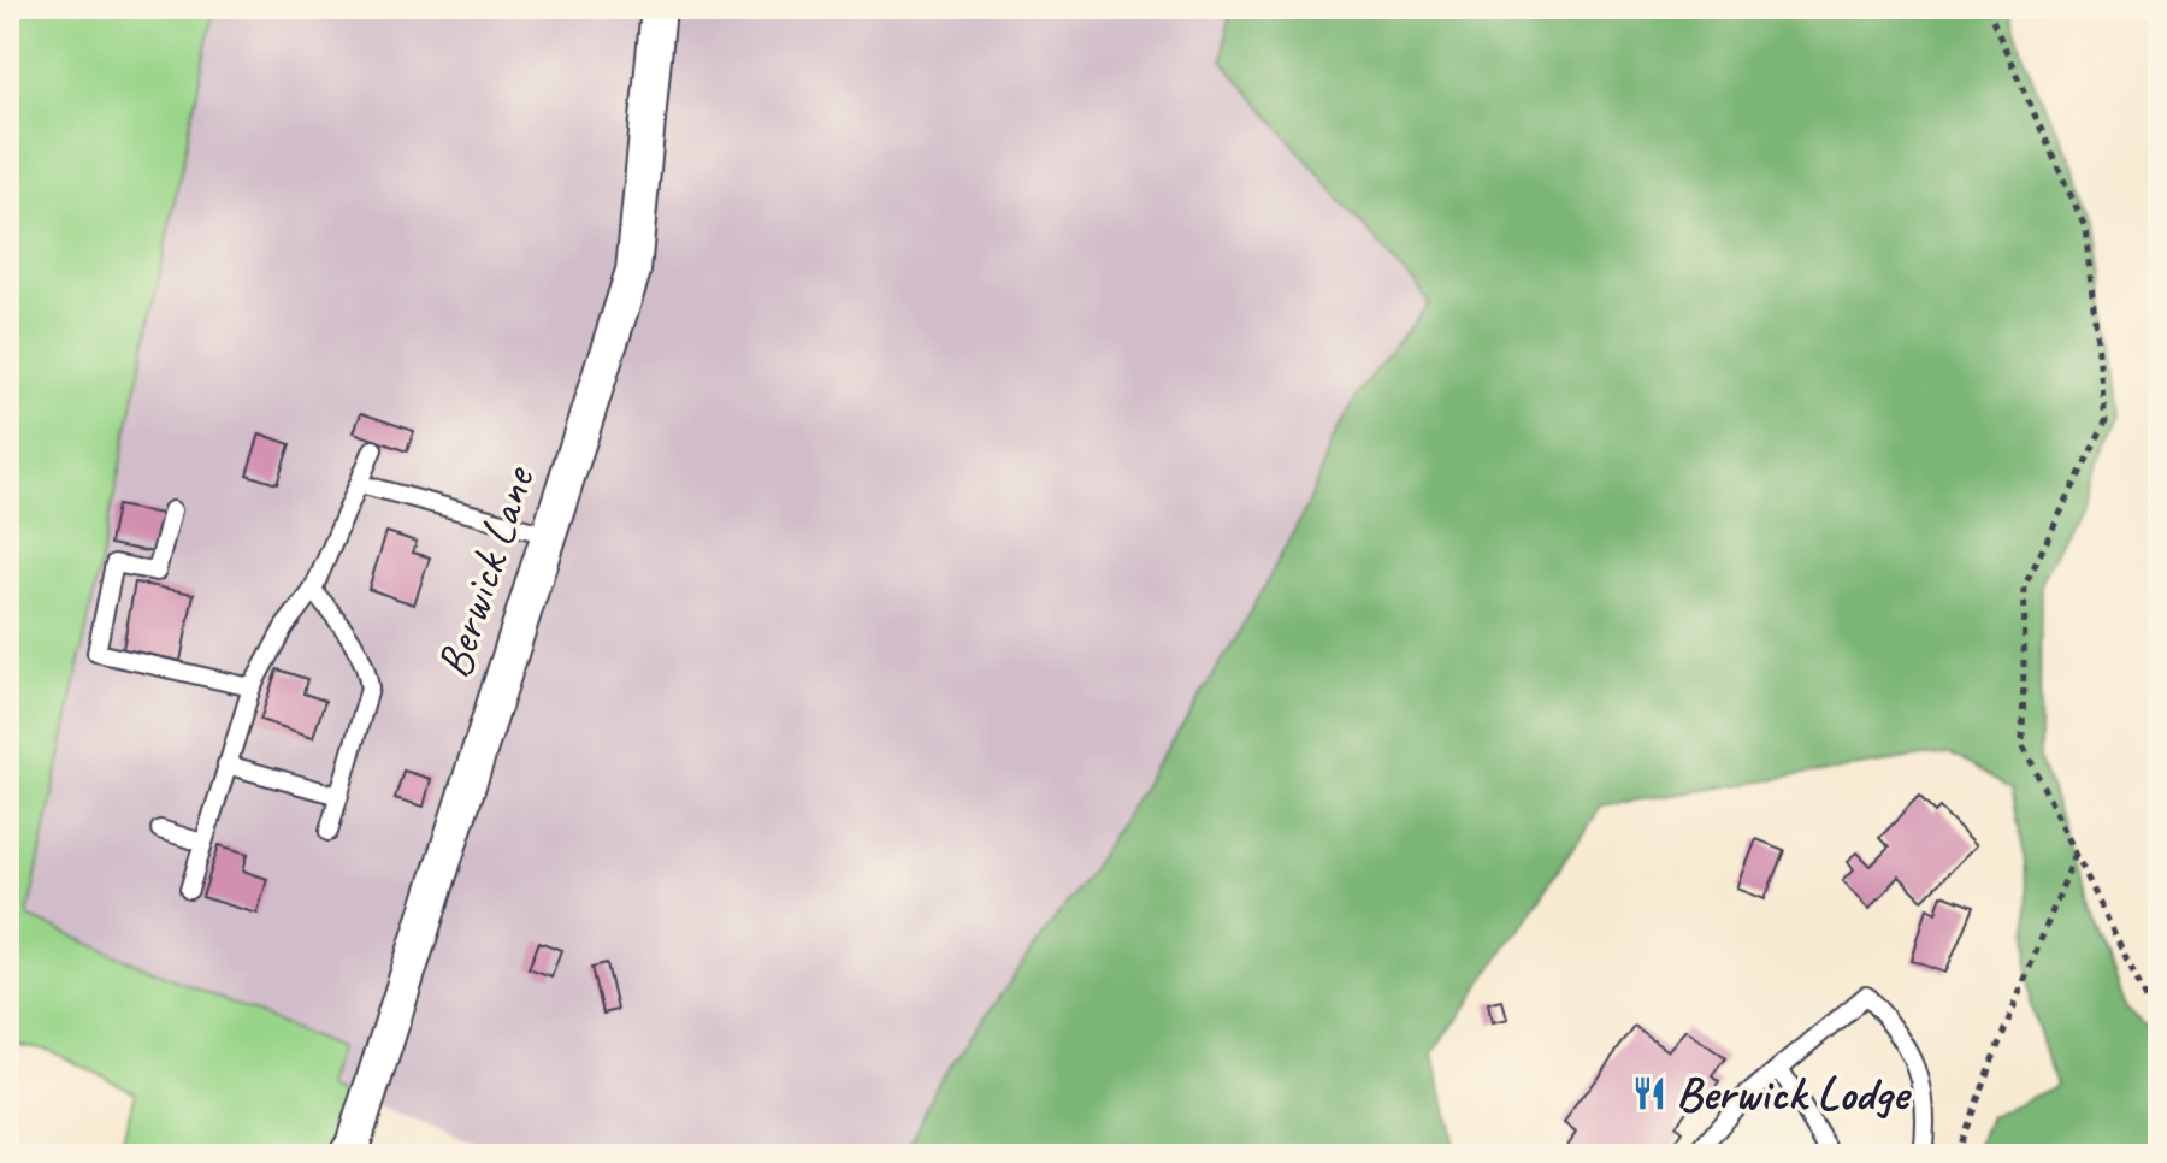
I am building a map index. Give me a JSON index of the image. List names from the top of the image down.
{
  "streets": {
    "street": ["Berwick Lane"]
  },
  "places": {
    "restaurant": ["Berwick Lodge"]
  }
}
